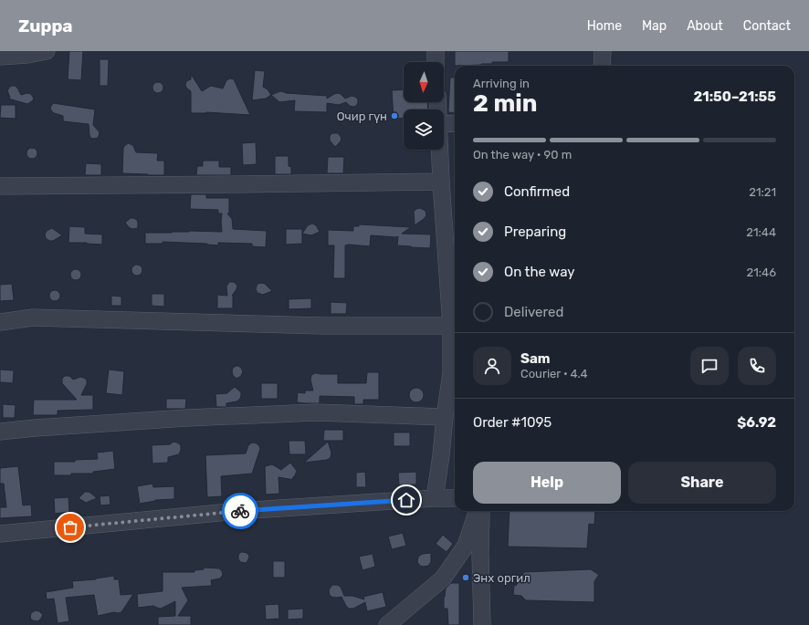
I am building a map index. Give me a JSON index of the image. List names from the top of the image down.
{
  "places": ["Очир гүн", "Энх оргил"],
  "north": "bottom",
  "page": {
    "header": "Zuppa",
    "nav": [
      "Home",
      "Map",
      "About",
      "Contact"
    ],
    "heading": ["2 min", "Arriving in", "21:50–21:55"],
    "panel": [
      "Sam",
      "Courier · 4.4",
      "Order #1095",
      "$6.92"
    ],
    "bar": "On the way · 90 m",
    "list": [
      ["Confirmed", "21:21"],
      ["Preparing", "21:44"],
      ["On the way", "21:46"],
      "Delivered"
    ],
    "buttons": ["Help", "Share"]
  }
}
